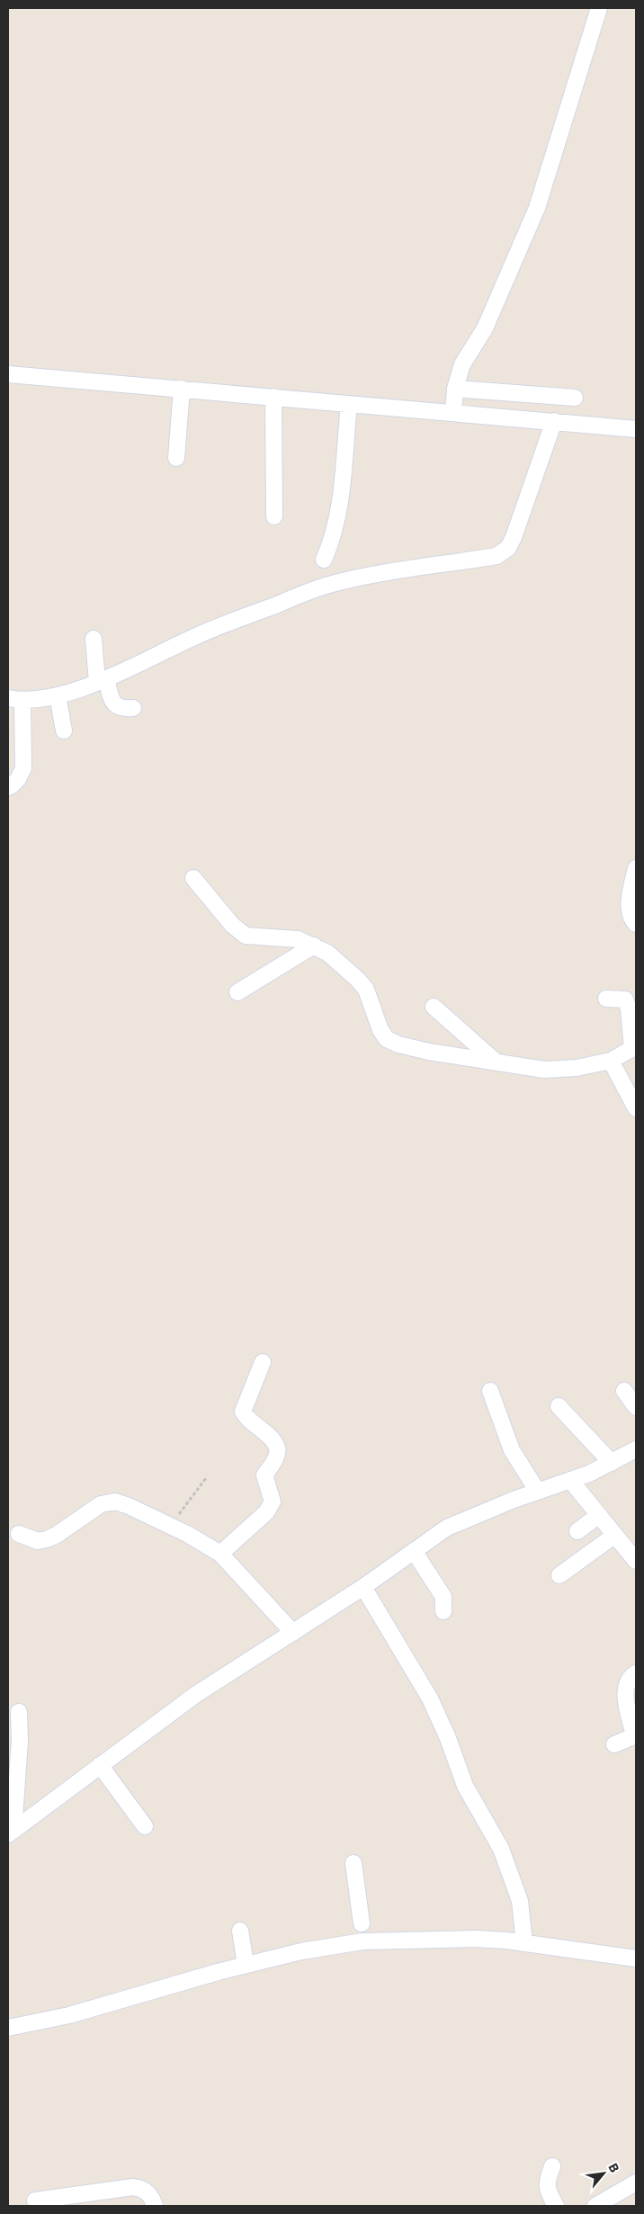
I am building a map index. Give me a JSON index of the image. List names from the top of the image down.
{
  "north": "top right"
}
